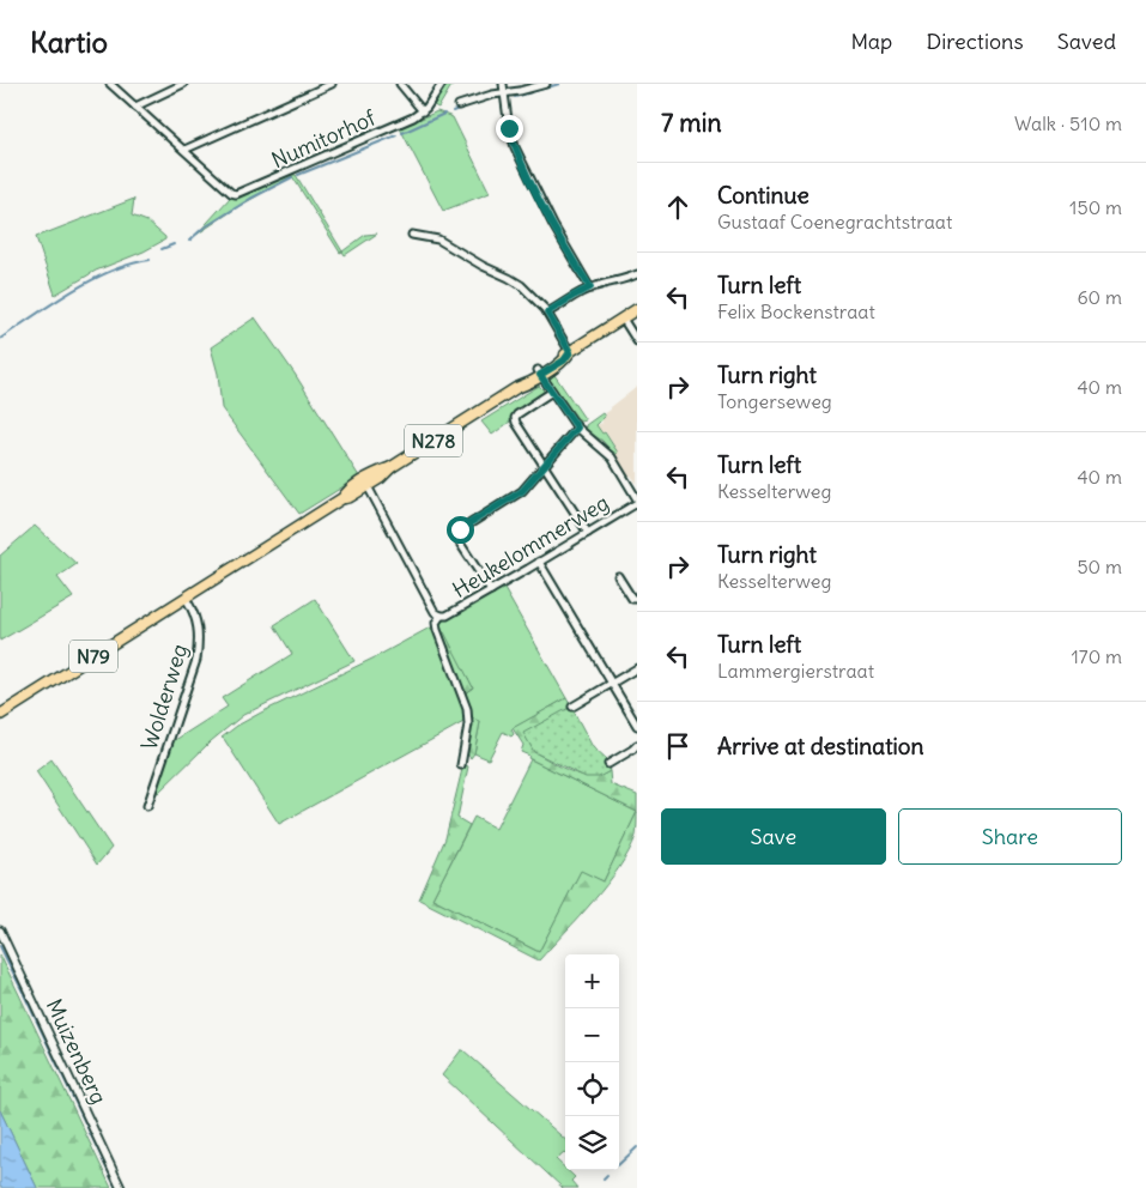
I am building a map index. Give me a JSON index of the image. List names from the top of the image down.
{
  "streets": {
    "main road": ["N278", "N79"],
    "street": [
      "Numitorhof",
      "Heukelommerweg",
      "Wolderweg",
      "Muizenberg"
    ]
  },
  "crossings": [
    ["N278", "N79"],
    ["N79", "Wolderweg"]
  ],
  "page": {
    "header": "Kartio",
    "nav": ["Map", "Directions", "Saved"],
    "heading": ["7 min", "Walk · 510 m"],
    "list": [
      ["Continue", "Gustaaf Coenegrachtstraat", "150 m"],
      ["Turn left", "Felix Bockenstraat", "60 m"],
      ["Turn right", "Tongerseweg", "40 m"],
      ["Turn left", "Kesselterweg", "40 m"],
      ["Turn right", "Kesselterweg", "50 m"],
      ["Turn left", "Lammergierstraat", "170 m"],
      "Arrive at destination"
    ],
    "buttons": ["Save", "Share"],
    "map_buttons": ["+", "−"]
  }
}
